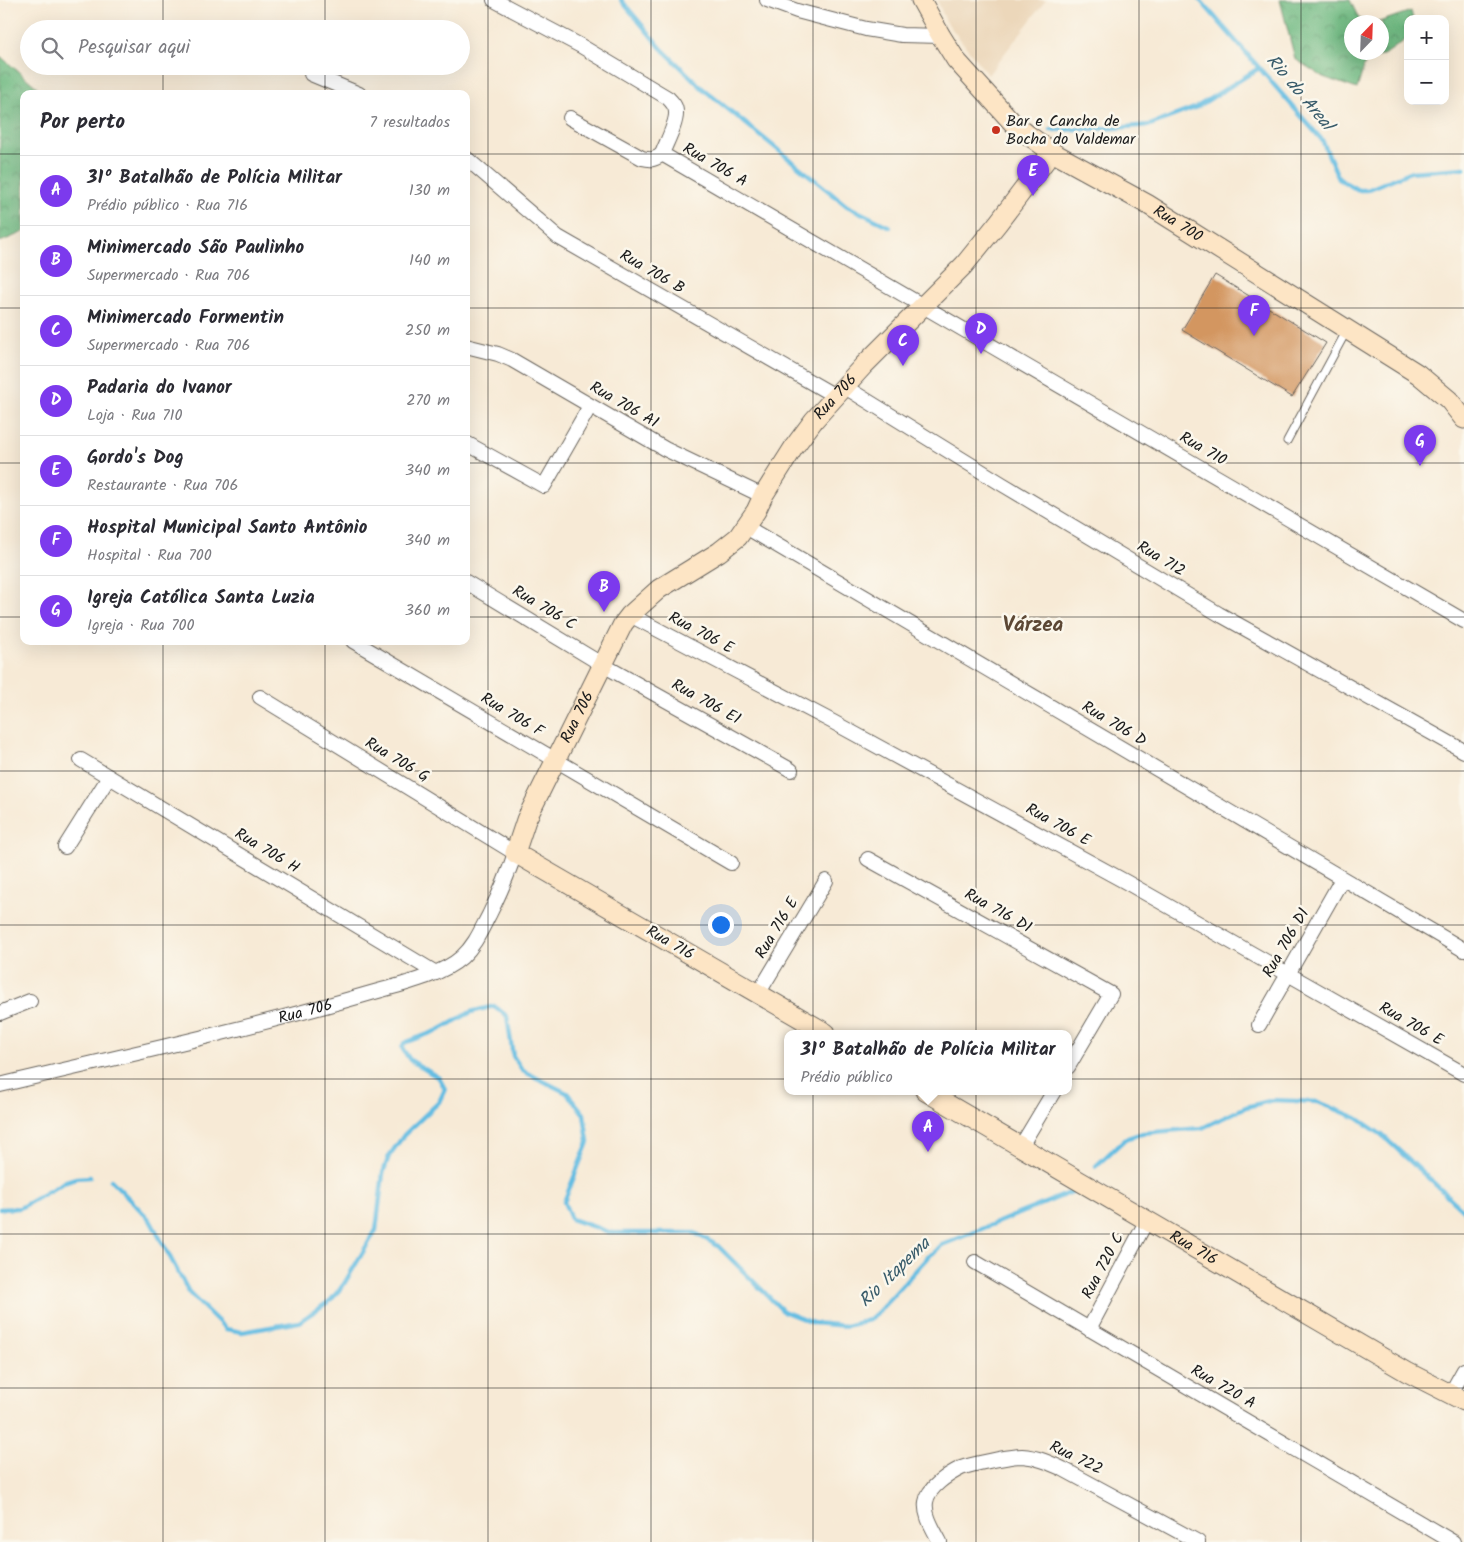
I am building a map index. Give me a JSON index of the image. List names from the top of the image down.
{
  "streets": {
    "street": [
      "Rua 706 A",
      "Rua 700",
      "Rua 706 B",
      "Rua 706",
      "Rua 706 A1",
      "Rua 710",
      "Rua 712",
      "Rua 706 C",
      "Rua 706 E",
      "Rua 706 E1",
      "Rua 706 F",
      "Rua 706 D",
      "Rua 706 G",
      "Rua 706 H",
      "Rua 716 D1",
      "Rua 716 E",
      "Rua 716",
      "Rua 706 D1",
      "Rua 720 C",
      "Rua 720 A",
      "Rua 722"
    ]
  },
  "crossings": [
    ["Rua 706 A", "Rua 706"],
    ["Rua 706 A", "Rua 710"],
    ["Rua 700", "Rua 706"],
    ["Rua 706 B", "Rua 706"],
    ["Rua 706 B", "Rua 712"],
    ["Rua 706", "Rua 706 A1"],
    ["Rua 706", "Rua 710"],
    ["Rua 706", "Rua 712"],
    ["Rua 706", "Rua 706 C"],
    ["Rua 706", "Rua 706 E"],
    ["Rua 706", "Rua 706 E1"],
    ["Rua 706", "Rua 706 F"],
    ["Rua 706", "Rua 706 D"],
    ["Rua 706", "Rua 706 G"],
    ["Rua 706", "Rua 706 H"],
    ["Rua 706", "Rua 716"],
    ["Rua 706 C", "Rua 706 E1"],
    ["Rua 706 E", "Rua 706 D1"],
    ["Rua 706 D", "Rua 706 D1"],
    ["Rua 706 G", "Rua 716"],
    ["Rua 716 E", "Rua 716"],
    ["Rua 716", "Rua 720 C"],
    ["Rua 720 C", "Rua 720 A"]
  ],
  "districts": ["Várzea"],
  "water": ["Rio do Areal", "Rio Itapema"],
  "places": ["Bar e Cancha de Bocha do Valdemar"],
  "north": "top right",
  "page": {
    "map_buttons": ["+", "−"],
    "search": "Pesquisar aqui",
    "heading": ["Por perto", "7 resultados"],
    "pins": [
      "E",
      "F",
      "D",
      "C",
      "G",
      "B",
      "A"
    ],
    "list": [
      {
        "mark": "A",
        "name": "31º Batalhão de Polícia Militar",
        "note": "Prédio público · Rua 716",
        "value": "130 m"
      },
      {
        "mark": "B",
        "name": "Minimercado São Paulinho",
        "note": "Supermercado · Rua 706",
        "value": "140 m"
      },
      {
        "mark": "C",
        "name": "Minimercado Formentin",
        "note": "Supermercado · Rua 706",
        "value": "250 m"
      },
      {
        "mark": "D",
        "name": "Padaria do Ivanor",
        "note": "Loja · Rua 710",
        "value": "270 m"
      },
      {
        "mark": "E",
        "name": "Gordo's Dog",
        "note": "Restaurante · Rua 706",
        "value": "340 m"
      },
      {
        "mark": "F",
        "name": "Hospital Municipal Santo Antônio",
        "note": "Hospital · Rua 700",
        "value": "340 m"
      },
      {
        "mark": "G",
        "name": "Igreja Católica Santa Luzia",
        "note": "Igreja · Rua 700",
        "value": "360 m"
      }
    ],
    "popup": ["31º Batalhão de Polícia Militar", "Prédio público"]
  }
}
